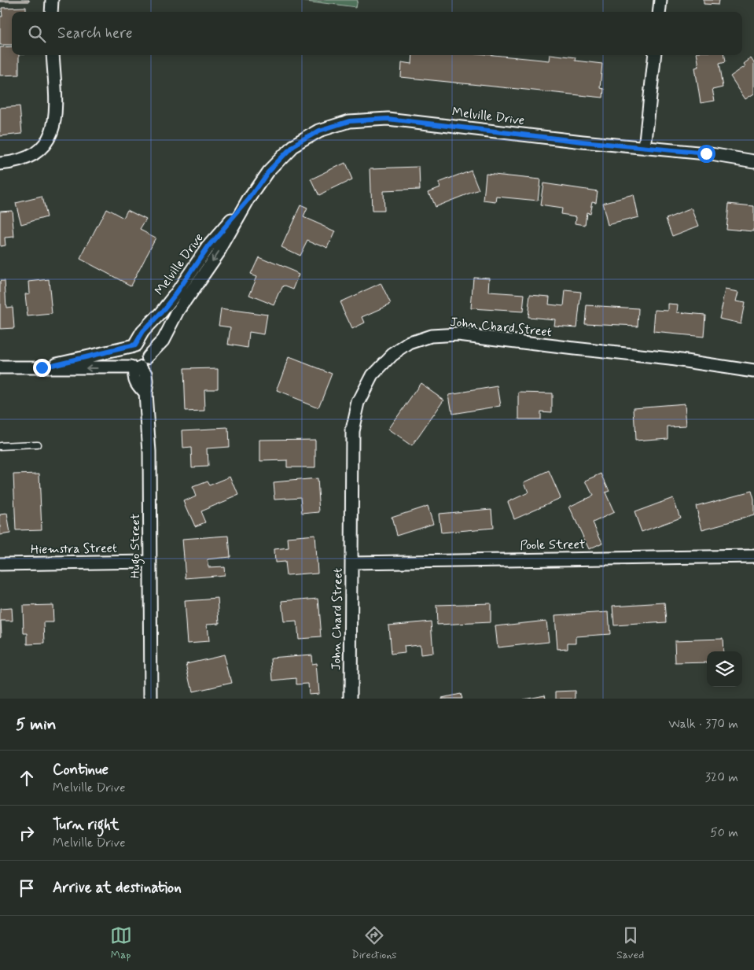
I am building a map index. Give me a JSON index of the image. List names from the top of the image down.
{
  "streets": {
    "street": [
      "Melville Drive",
      "John Chard Street",
      "Poole Street",
      "Hugo Street",
      "Hiemstra Street"
    ]
  },
  "crossings": [
    ["Melville Drive", "Hugo Street"],
    ["John Chard Street", "Poole Street"],
    ["Hugo Street", "Hiemstra Street"]
  ],
  "page": {
    "search": "Search here",
    "heading": ["5 min", "Walk · 370 m"],
    "list": [
      ["Continue", "Melville Drive", "320 m"],
      ["Turn right", "Melville Drive", "50 m"],
      "Arrive at destination"
    ],
    "nav": ["Map", "Directions", "Saved"]
  }
}
